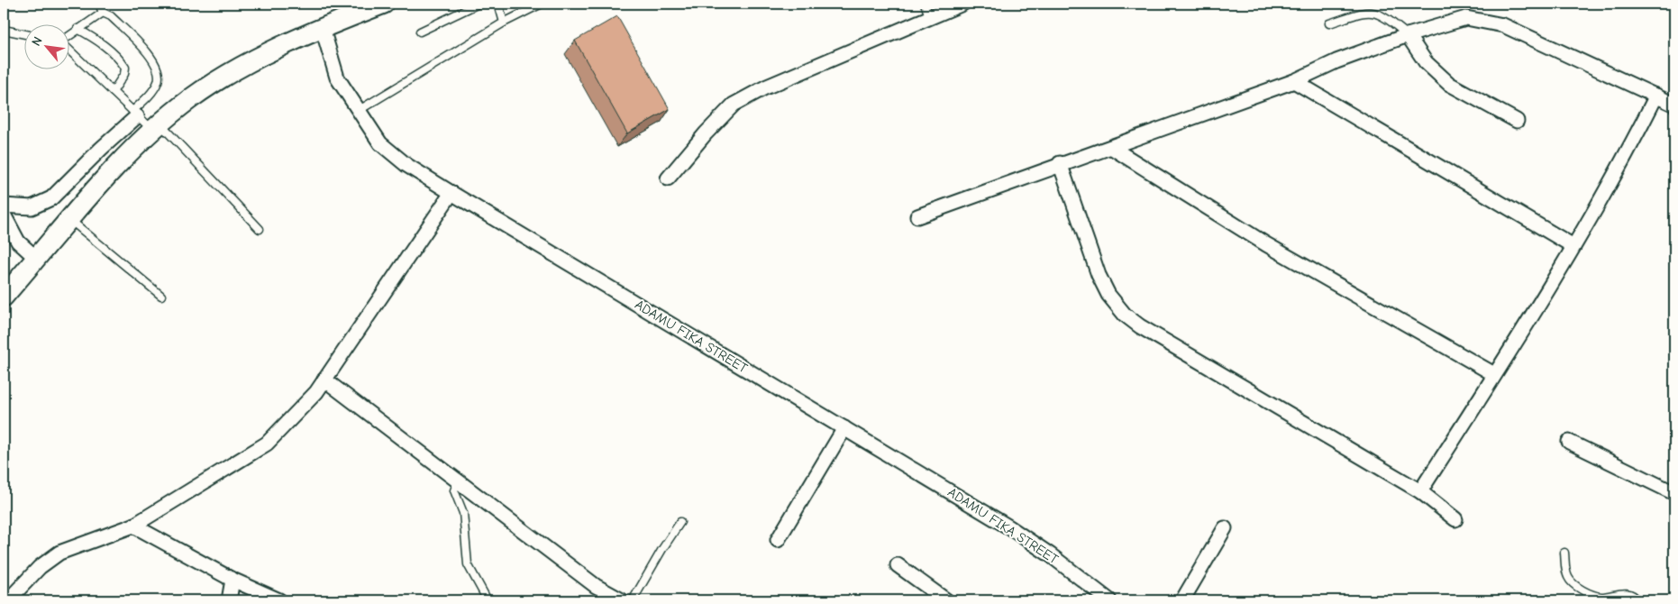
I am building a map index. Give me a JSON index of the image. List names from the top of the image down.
{
  "streets": {
    "street": ["ADAMU FIKA STREET"]
  },
  "north": "top left"
}
